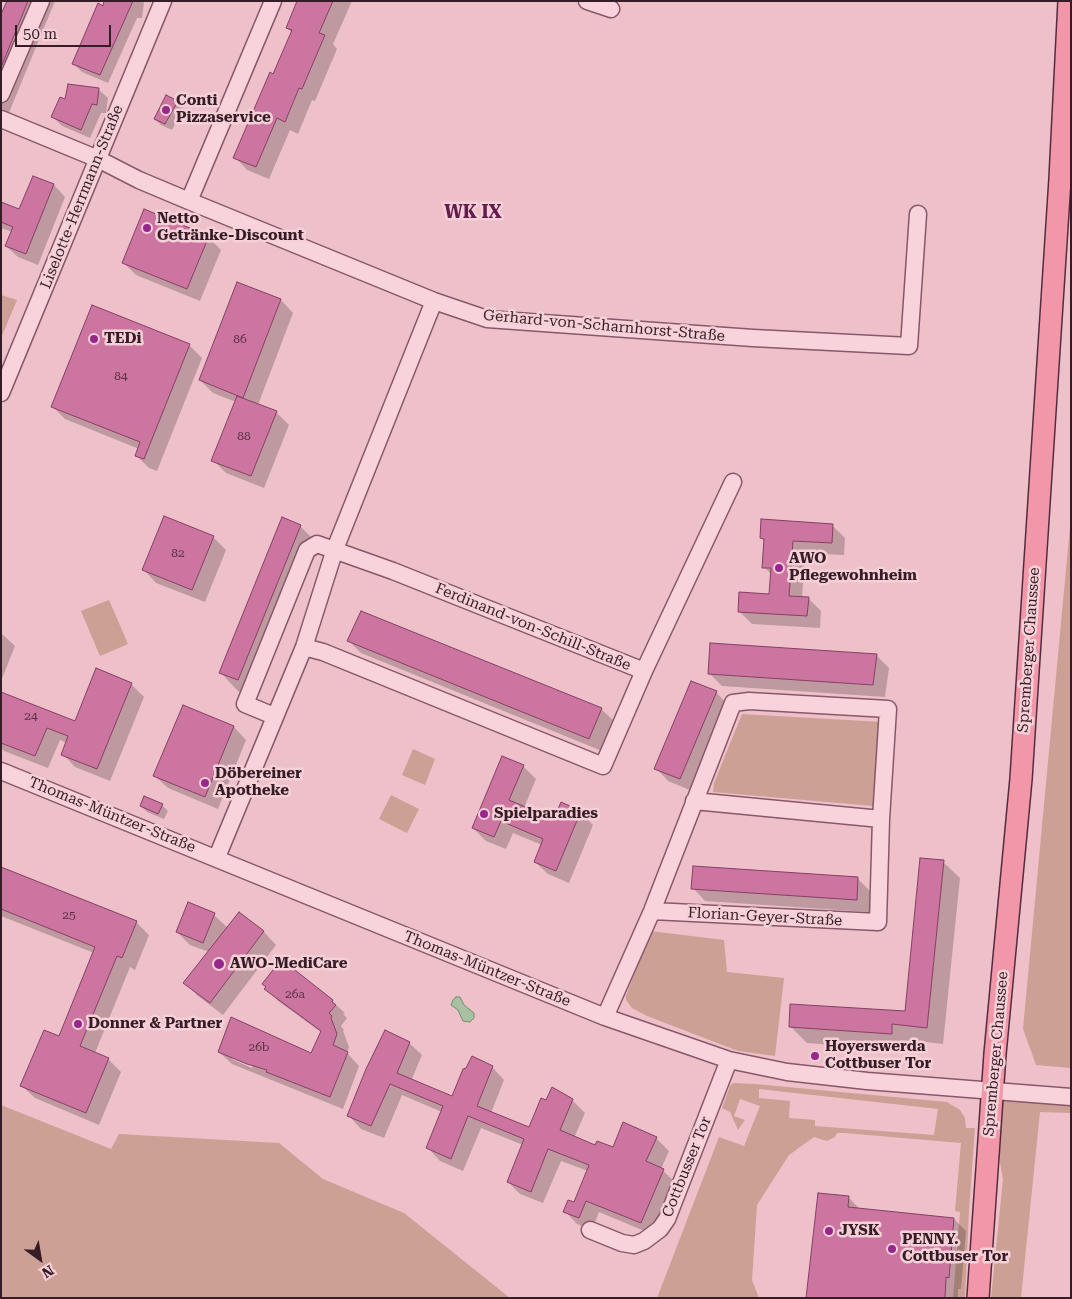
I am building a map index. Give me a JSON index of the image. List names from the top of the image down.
{
  "streets": {
    "main road": ["Spremberger Chaussee"],
    "street": [
      "Liselotte-Herrmann-Straße",
      "Gerhard-von-Scharnhorst-Straße",
      "Ferdinand-von-Schill-Straße",
      "Thomas-Müntzer-Straße",
      "Florian-Geyer-Straße",
      "Cottbusser Tor"
    ]
  },
  "crossings": [
    ["Liselotte-Herrmann-Straße", "Gerhard-von-Scharnhorst-Straße"],
    ["Spremberger Chaussee", "Thomas-Müntzer-Straße"],
    ["Thomas-Müntzer-Straße", "Cottbusser Tor"]
  ],
  "districts": ["WK IX"],
  "places": [
    "Conti Pizzaservice",
    "Netto Getränke-Discount",
    "TEDi",
    "AWO Pflegewohnheim",
    "Döbereiner Apotheke",
    "Spielparadies",
    "AWO-MediCare",
    "Donner & Partner",
    "Hoyerswerda Cottbuser Tor",
    "JYSK",
    "PENNY. Cottbuser Tor"
  ],
  "house_numbers": [
    "86",
    "84",
    "88",
    "82",
    "24",
    "25",
    "26a",
    "26b"
  ],
  "scale_bar": "50 m",
  "north": "bottom right"
}
